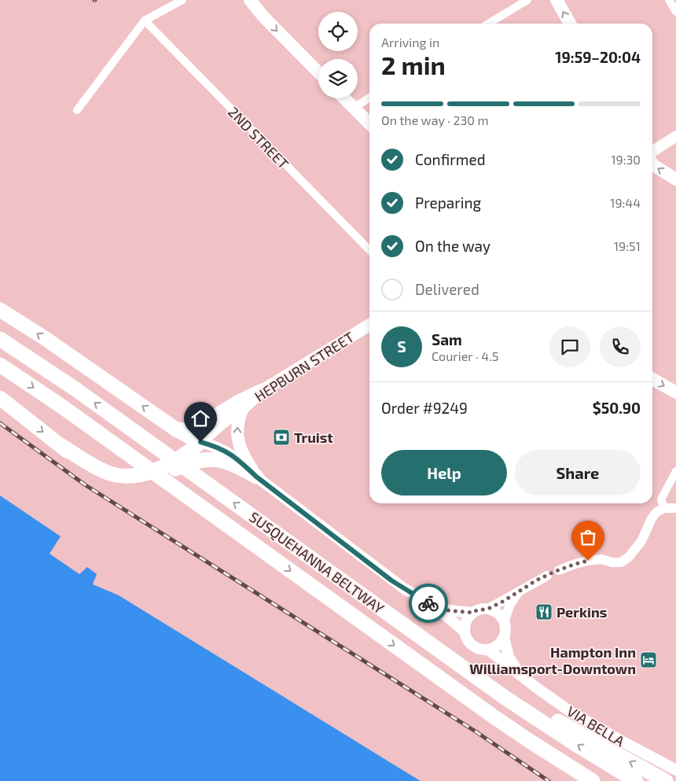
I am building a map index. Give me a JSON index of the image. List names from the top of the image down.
{
  "streets": {
    "highway": ["SUSQUEHANNA BELTWAY"],
    "main road": ["HEPBURN STREET", "VIA BELLA"],
    "street": ["2ND STREET"]
  },
  "places": {
    "bank": ["Truist"],
    "restaurant": ["Perkins"],
    "hotel": ["Hampton Inn Williamsport-Downtown"]
  },
  "page": {
    "heading": ["2 min", "Arriving in", "19:59–20:04"],
    "panel": [
      "Sam",
      "Courier · 4.5",
      "Order #9249",
      "$50.90"
    ],
    "bar": "On the way · 230 m",
    "list": [
      ["Confirmed", "19:30"],
      ["Preparing", "19:44"],
      ["On the way", "19:51"],
      "Delivered"
    ],
    "round": "S",
    "buttons": ["Help", "Share"]
  }
}
